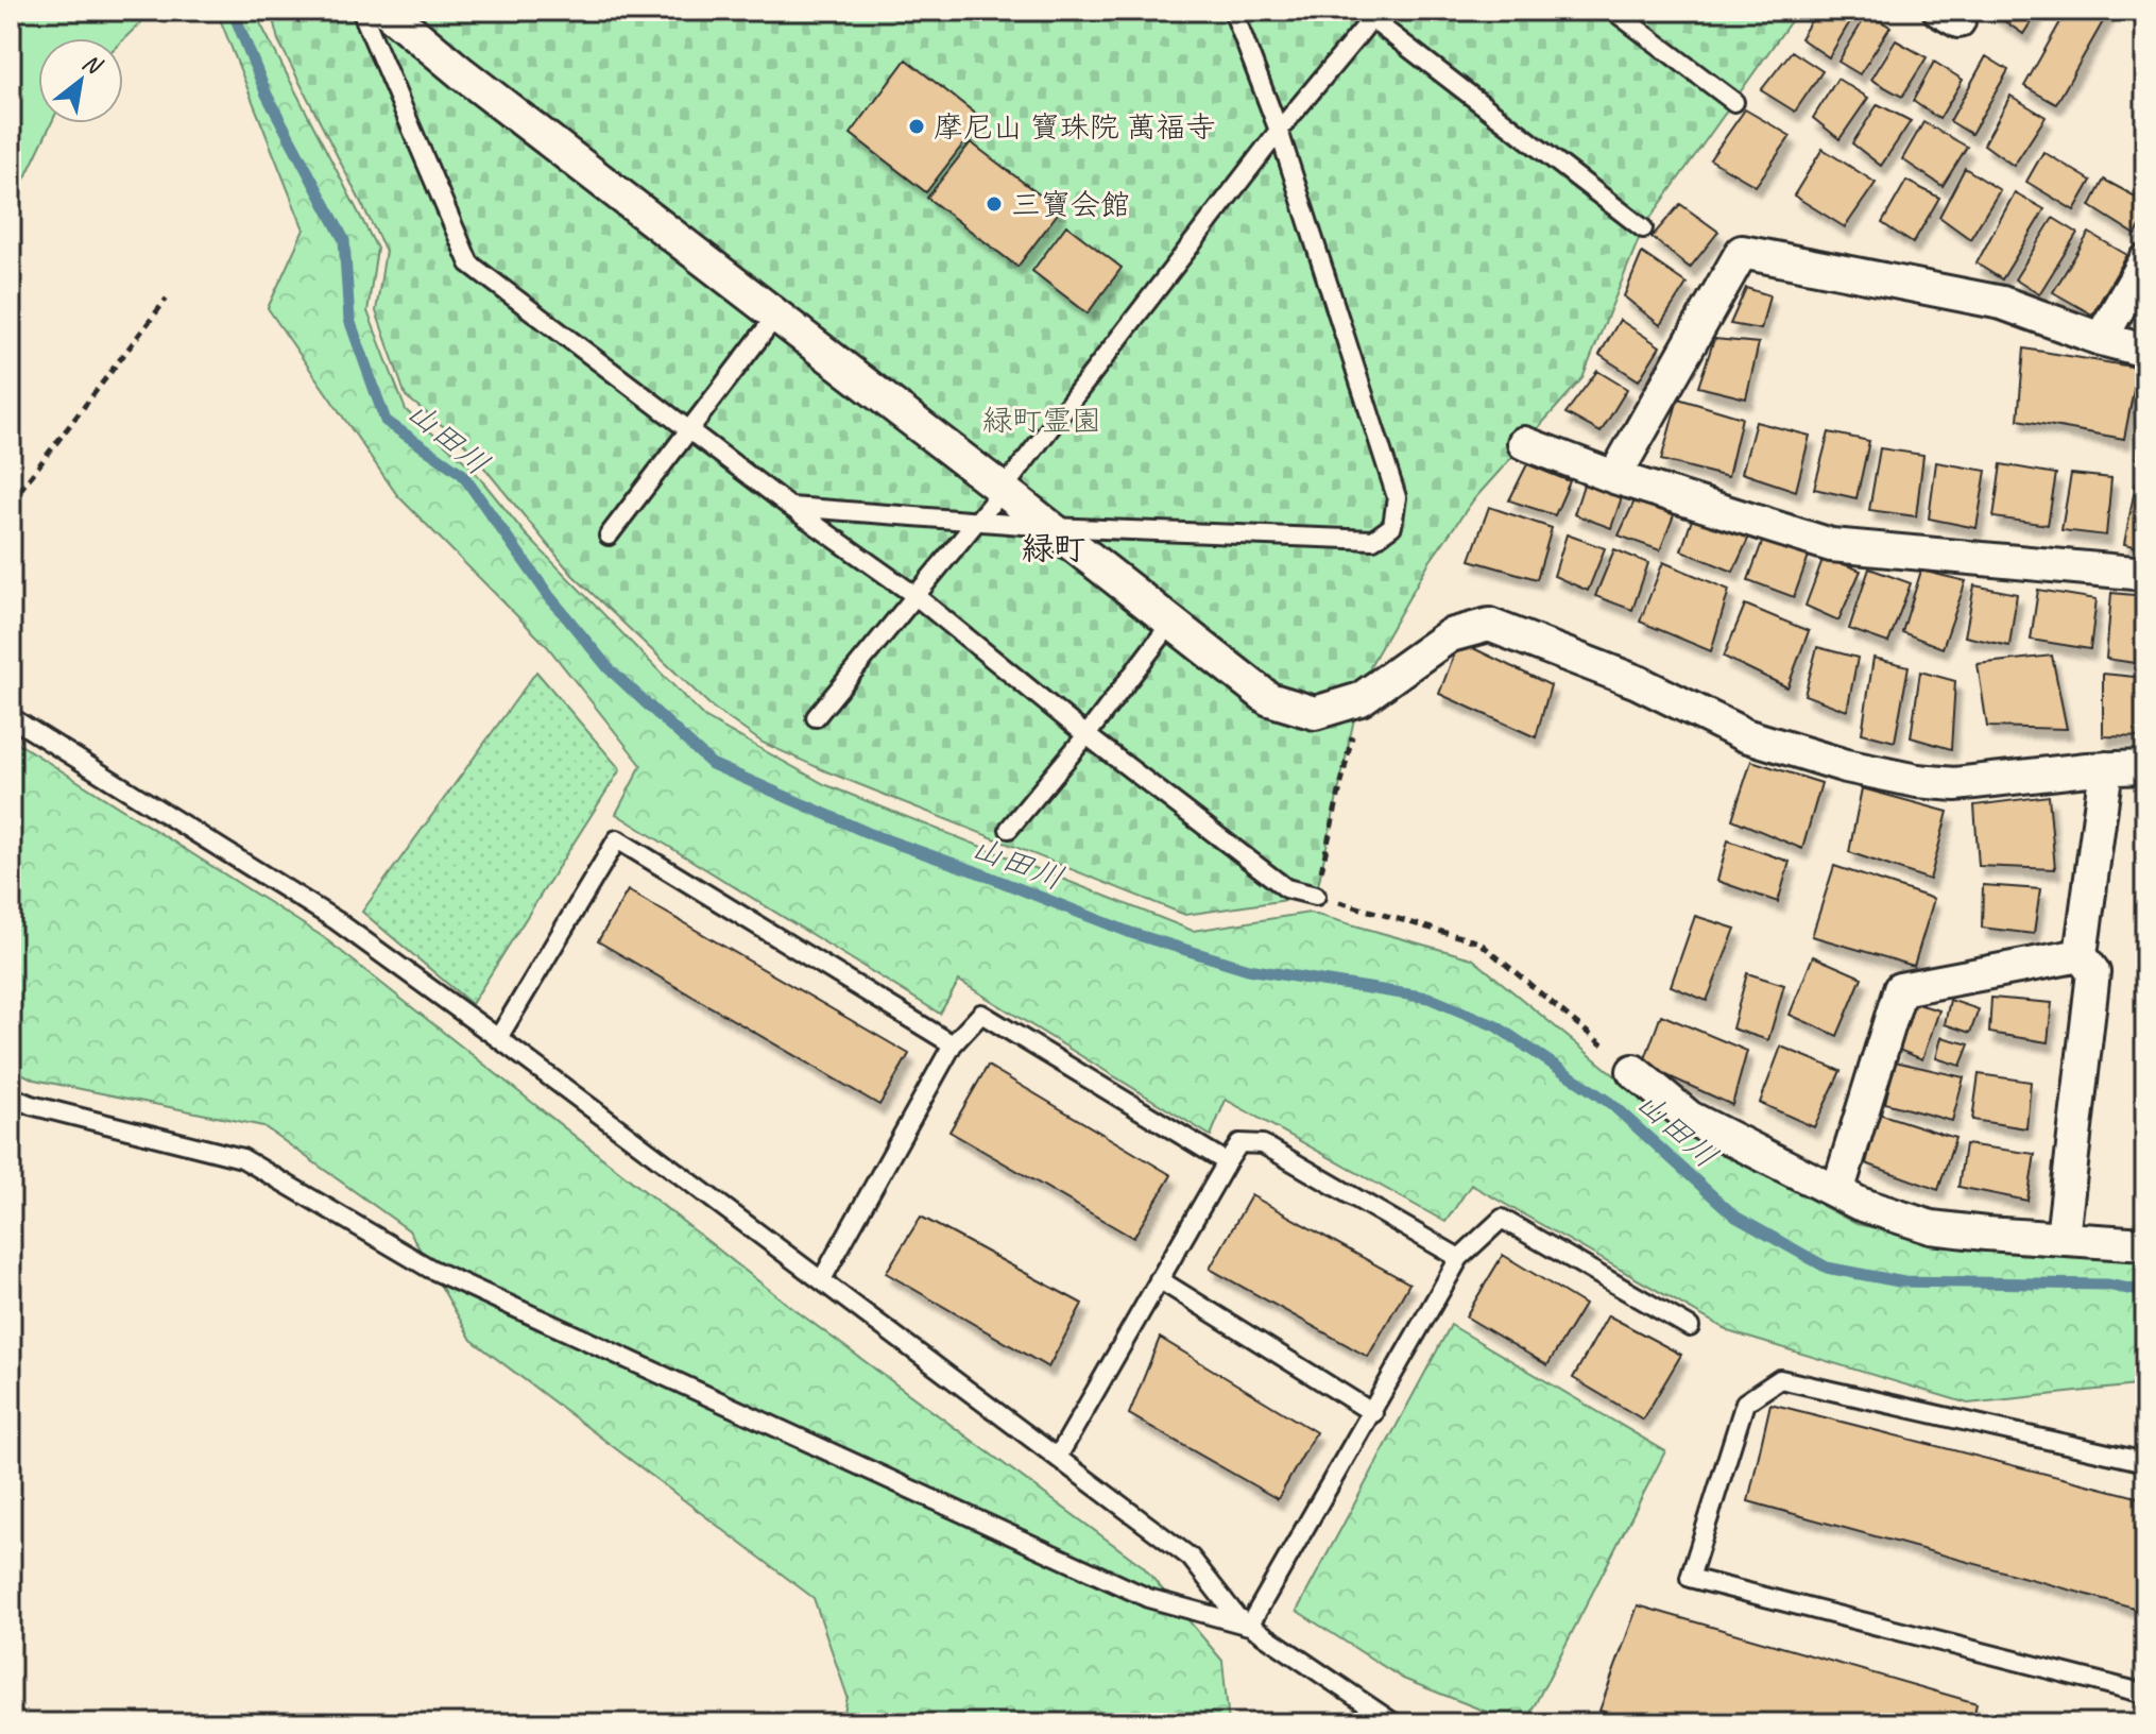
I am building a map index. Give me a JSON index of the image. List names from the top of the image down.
{
  "districts": ["緑町"],
  "water": ["山田川"],
  "parks": ["緑町霊園"],
  "places": ["摩尼山 寶珠院 萬福寺", "三寶会館"],
  "north": "top right"
}
